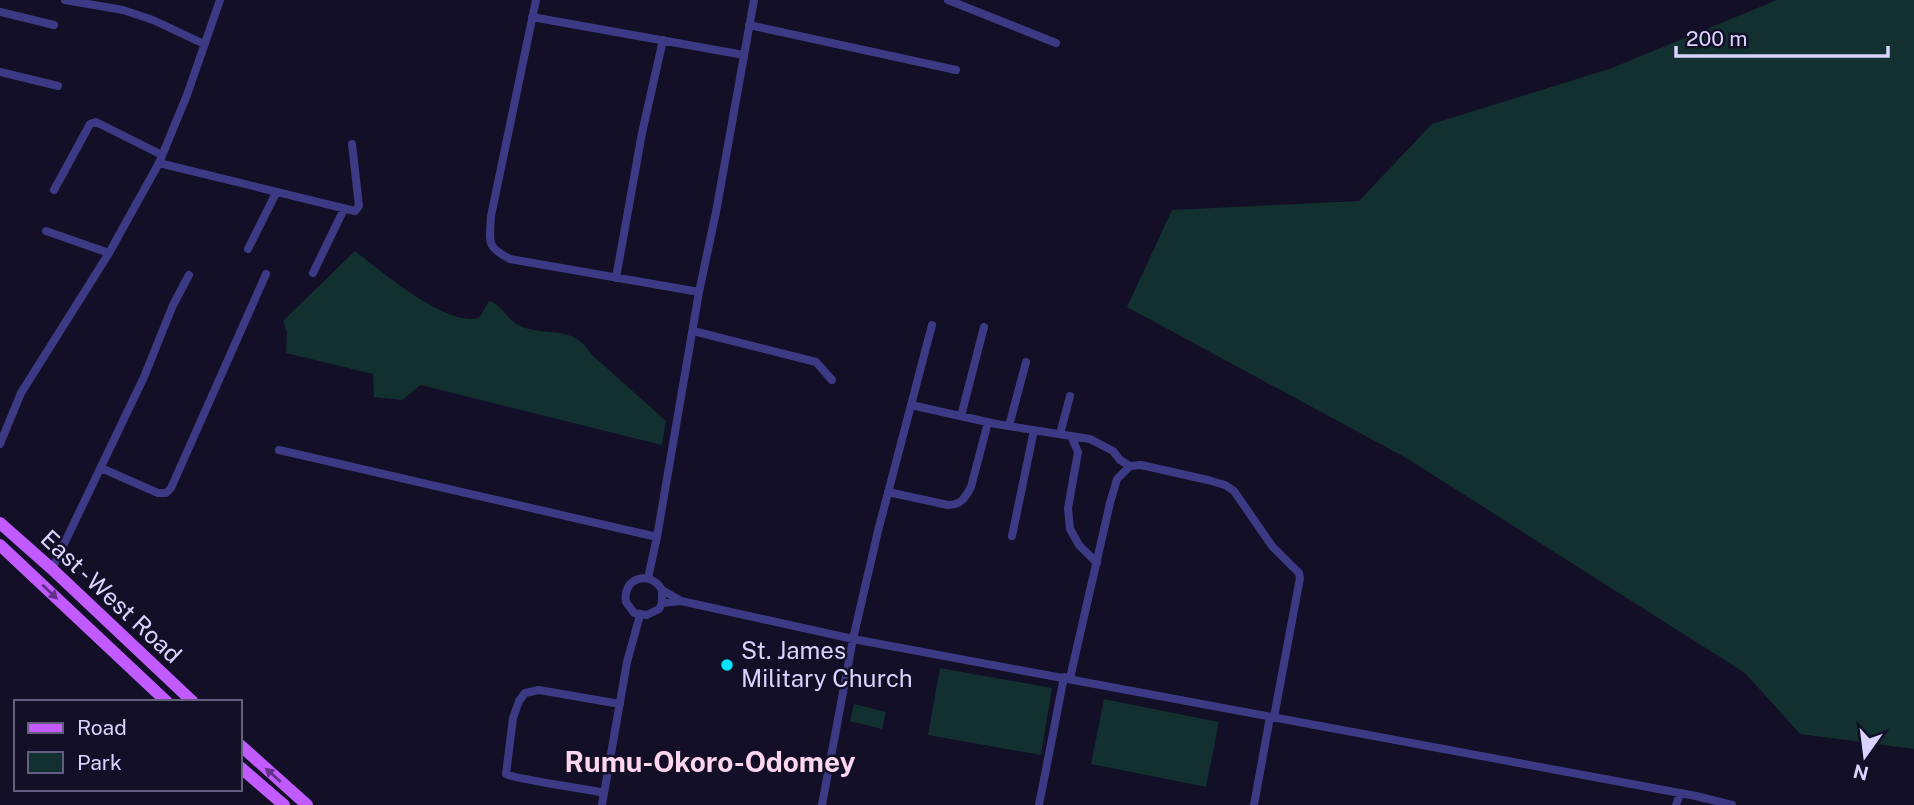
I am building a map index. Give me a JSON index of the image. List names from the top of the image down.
{
  "streets": {
    "main road": ["East - West Road"]
  },
  "districts": ["Rumu-Okoro-Odomey"],
  "places": ["St. James Military Church"],
  "legend": ["Road", "Park"],
  "scale_bar": "200 m",
  "north": "bottom"
}
